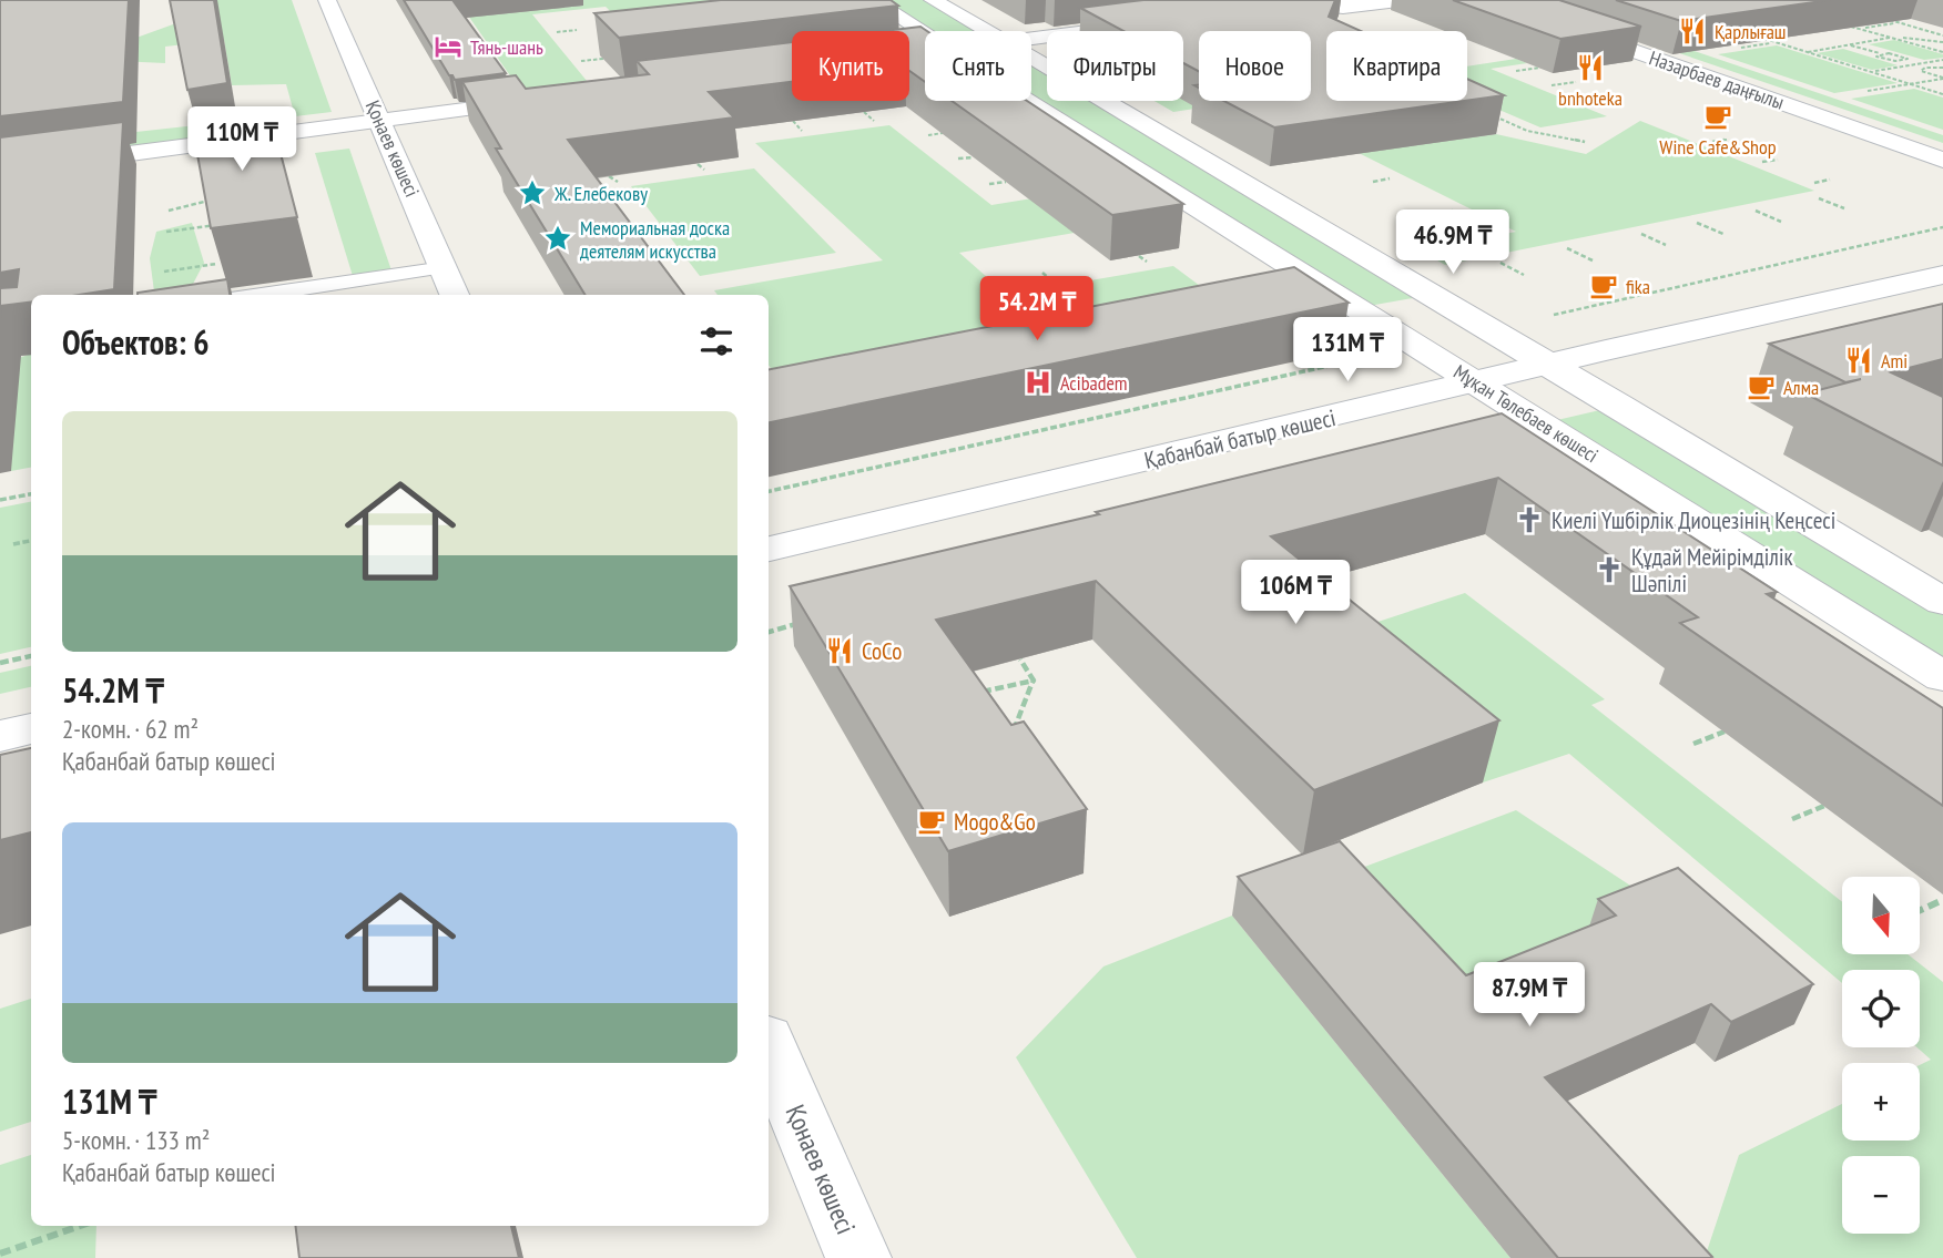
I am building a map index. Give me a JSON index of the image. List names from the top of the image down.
{
  "streets": {
    "street": [
      "Назарбаев даңғылы",
      "Қонаев көшесі",
      "Мұқан Төлебаев көшесі",
      "Қабанбай батыр көшесі"
    ]
  },
  "crossings": [
    ["Мұқан Төлебаев көшесі", "Қабанбай батыр көшесі"]
  ],
  "places": {
    "restaurant": [
      "Қарлығаш",
      "bnhoteka",
      "Ami",
      "CoCo"
    ],
    "hotel": ["Тянь-шань"],
    "cafe": [
      "Wine Cafe&Shop",
      "fika",
      "Алма",
      "Mogo&Go"
    ],
    "place": ["Ж. Елебекову", "Мемориальная доска деятелям искусства"],
    "hospital": ["Acibadem"],
    "church": ["Киелі Үшбірлік Диоцезінің Кеңсесі", "Құдай Мейірімділік Шәпілі"]
  },
  "north": "bottom",
  "page": {
    "chip": [
      "Купить",
      "Снять",
      "Фильтры",
      "Новое",
      "Квартира"
    ],
    "price": [
      "110M ₸",
      "46.9M ₸",
      "54.2M ₸",
      "131M ₸",
      "106M ₸",
      "87.9M ₸"
    ],
    "heading": "Объектов: 6",
    "list": [
      {
        "name": "54.2M ₸",
        "note": "2-комн. · 62 m² · Қабанбай батыр көшесі"
      },
      {
        "name": "131M ₸",
        "note": "5-комн. · 133 m² · Қабанбай батыр көшесі"
      }
    ],
    "map_buttons": ["+", "−"]
  }
}
